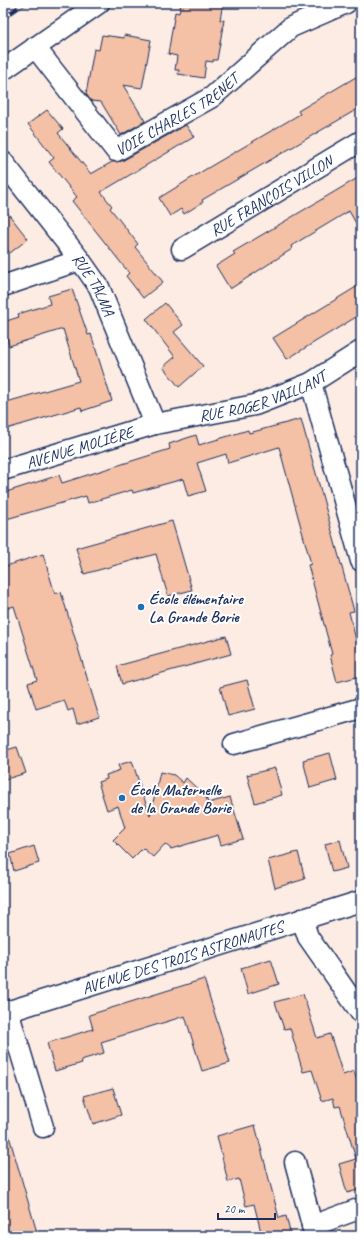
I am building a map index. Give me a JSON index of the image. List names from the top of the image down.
{
  "streets": {
    "street": [
      "VOIE CHARLES TRENET",
      "RUE FRANÇOIS VILLON",
      "RUE TALMA",
      "RUE ROGER VAILLANT",
      "AVENUE MOLIÈRE",
      "AVENUE DES TROIS ASTRONAUTES"
    ]
  },
  "crossings": [
    ["RUE TALMA", "RUE ROGER VAILLANT"],
    ["RUE TALMA", "AVENUE MOLIÈRE"],
    ["RUE ROGER VAILLANT", "AVENUE MOLIÈRE"]
  ],
  "places": ["École élémentaire La Grande Borie", "École Maternelle de la Grande Borie"],
  "scale_bar": "20 m"
}
